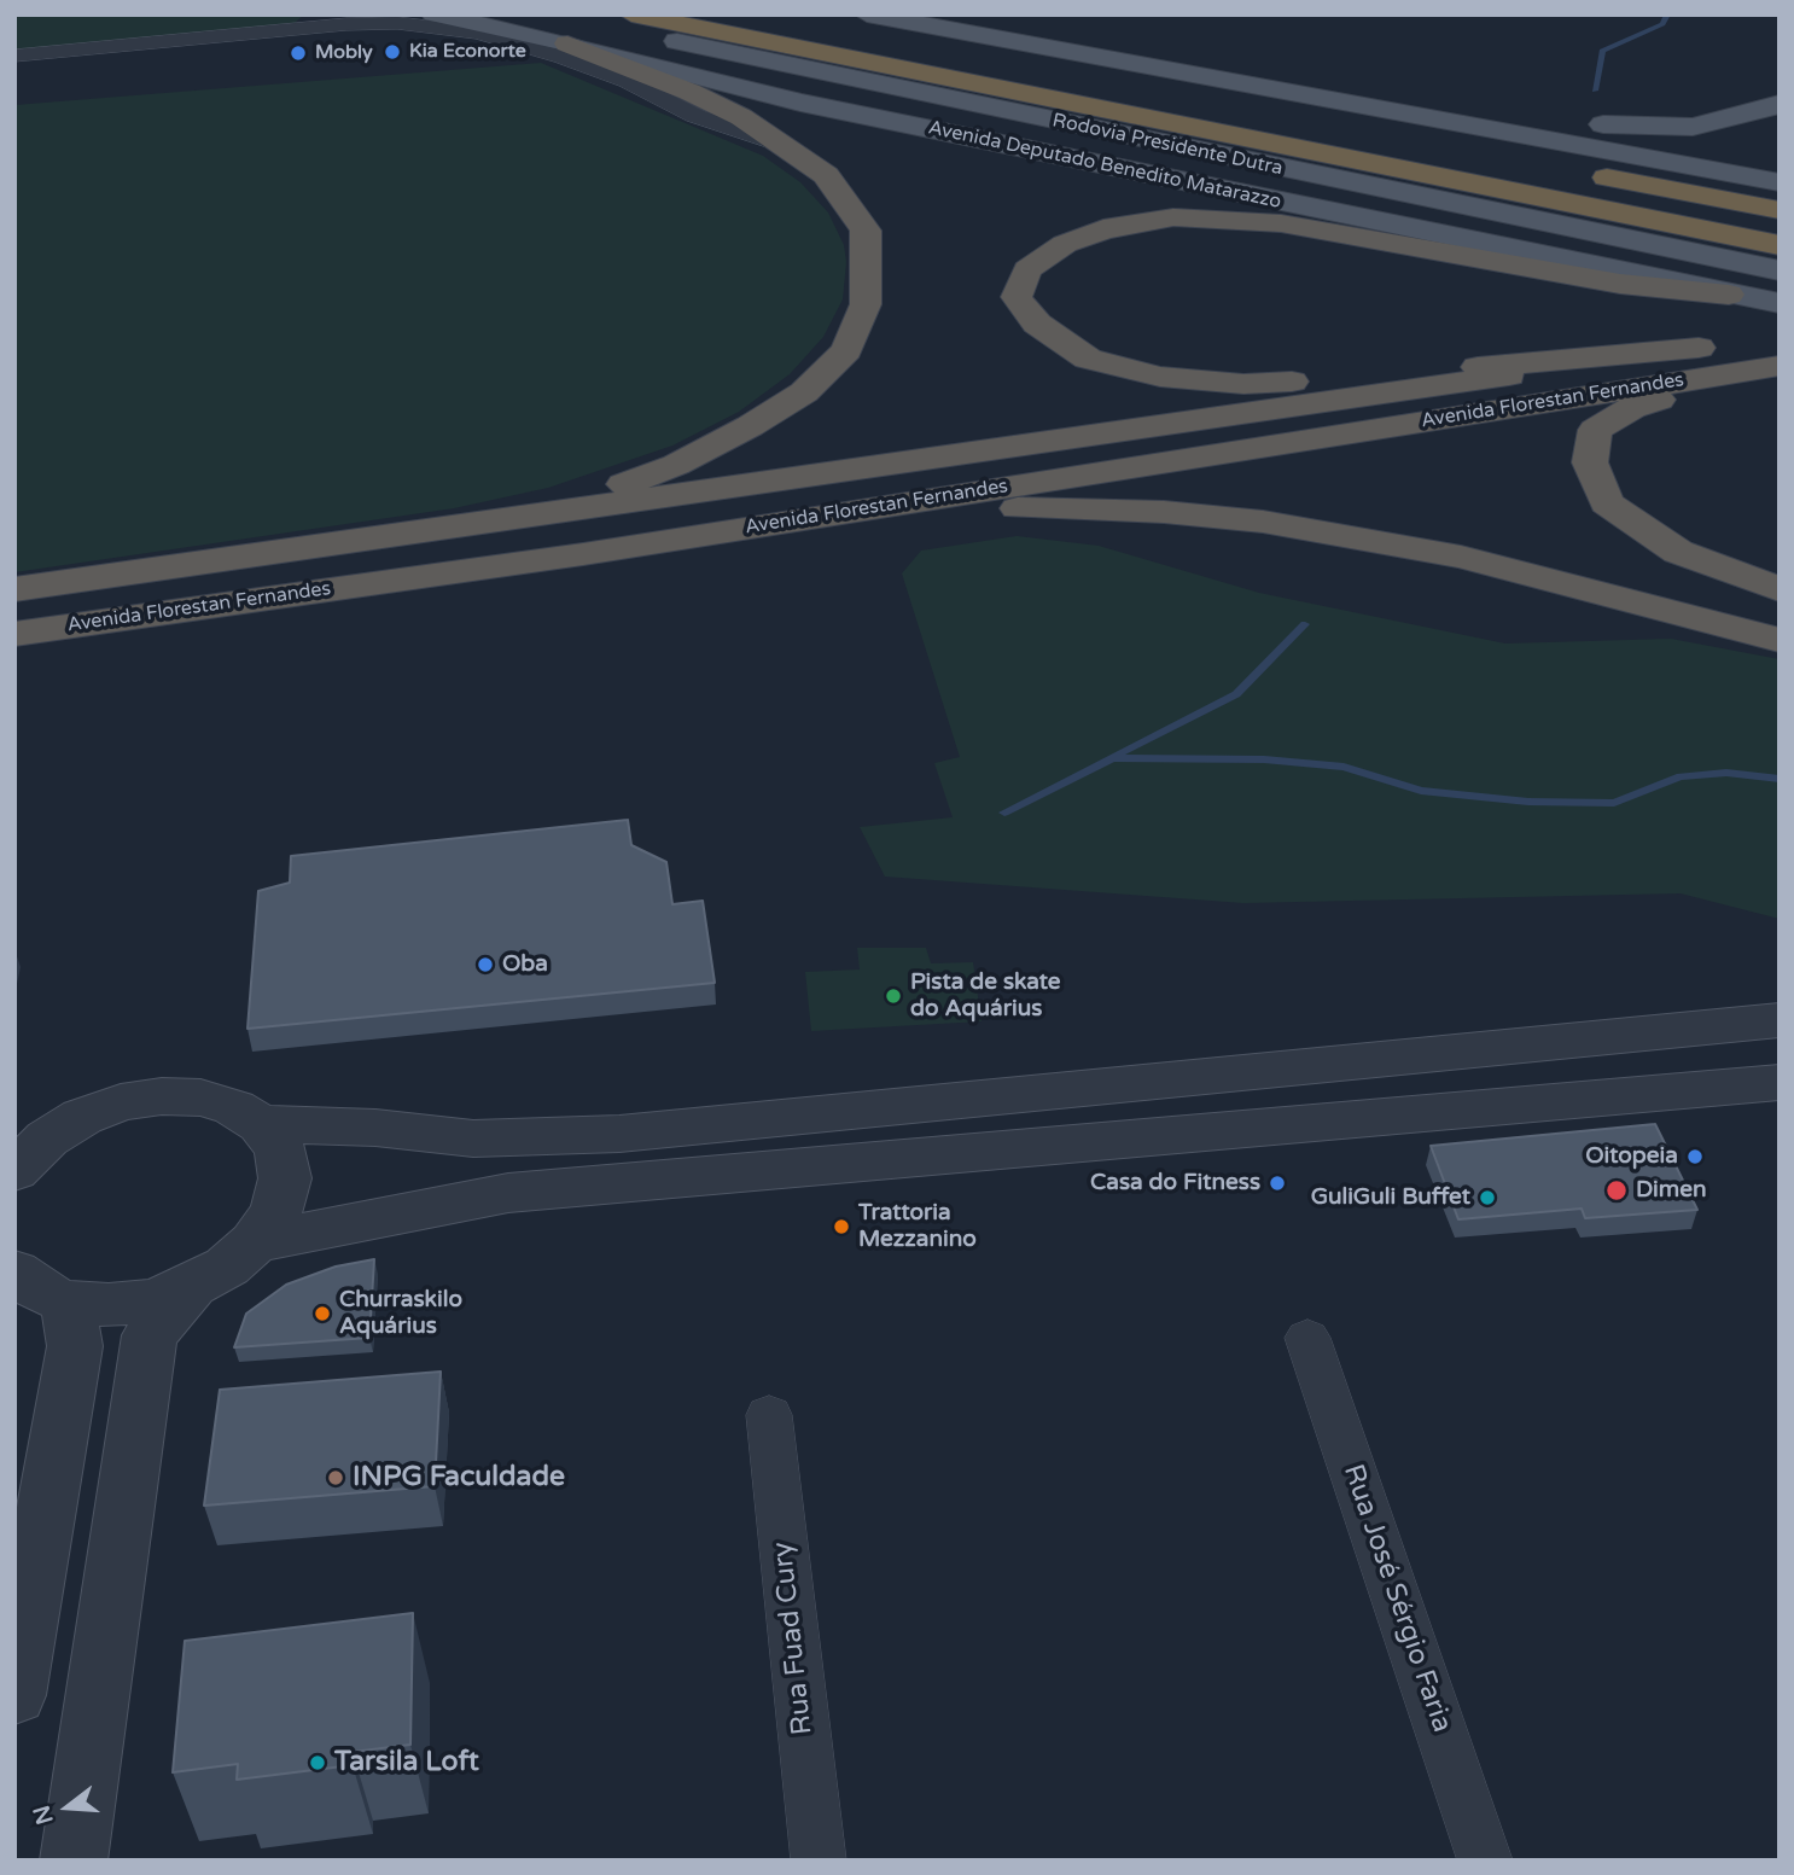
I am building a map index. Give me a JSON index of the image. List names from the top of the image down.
{
  "streets": {
    "highway": ["Rodovia Presidente Dutra", "Avenida Florestan Fernandes"],
    "main road": ["Avenida Deputado Benedito Matarazzo"],
    "street": ["Rua José Sérgio Faria", "Rua Fuad Cury"]
  },
  "crossings": [
    ["Rodovia Presidente Dutra", "Avenida Deputado Benedito Matarazzo"]
  ],
  "places": [
    "Kia Econorte",
    "Mobly",
    "Oba",
    "Pista de skate do Aquárius",
    "Oitopeia",
    "Casa do Fitness",
    "Dimen",
    "GuliGuli Buffet",
    "Trattoria Mezzanino",
    "Churraskilo Aquárius",
    "INPG Faculdade",
    "Tarsila Loft"
  ],
  "north": "left"
}
